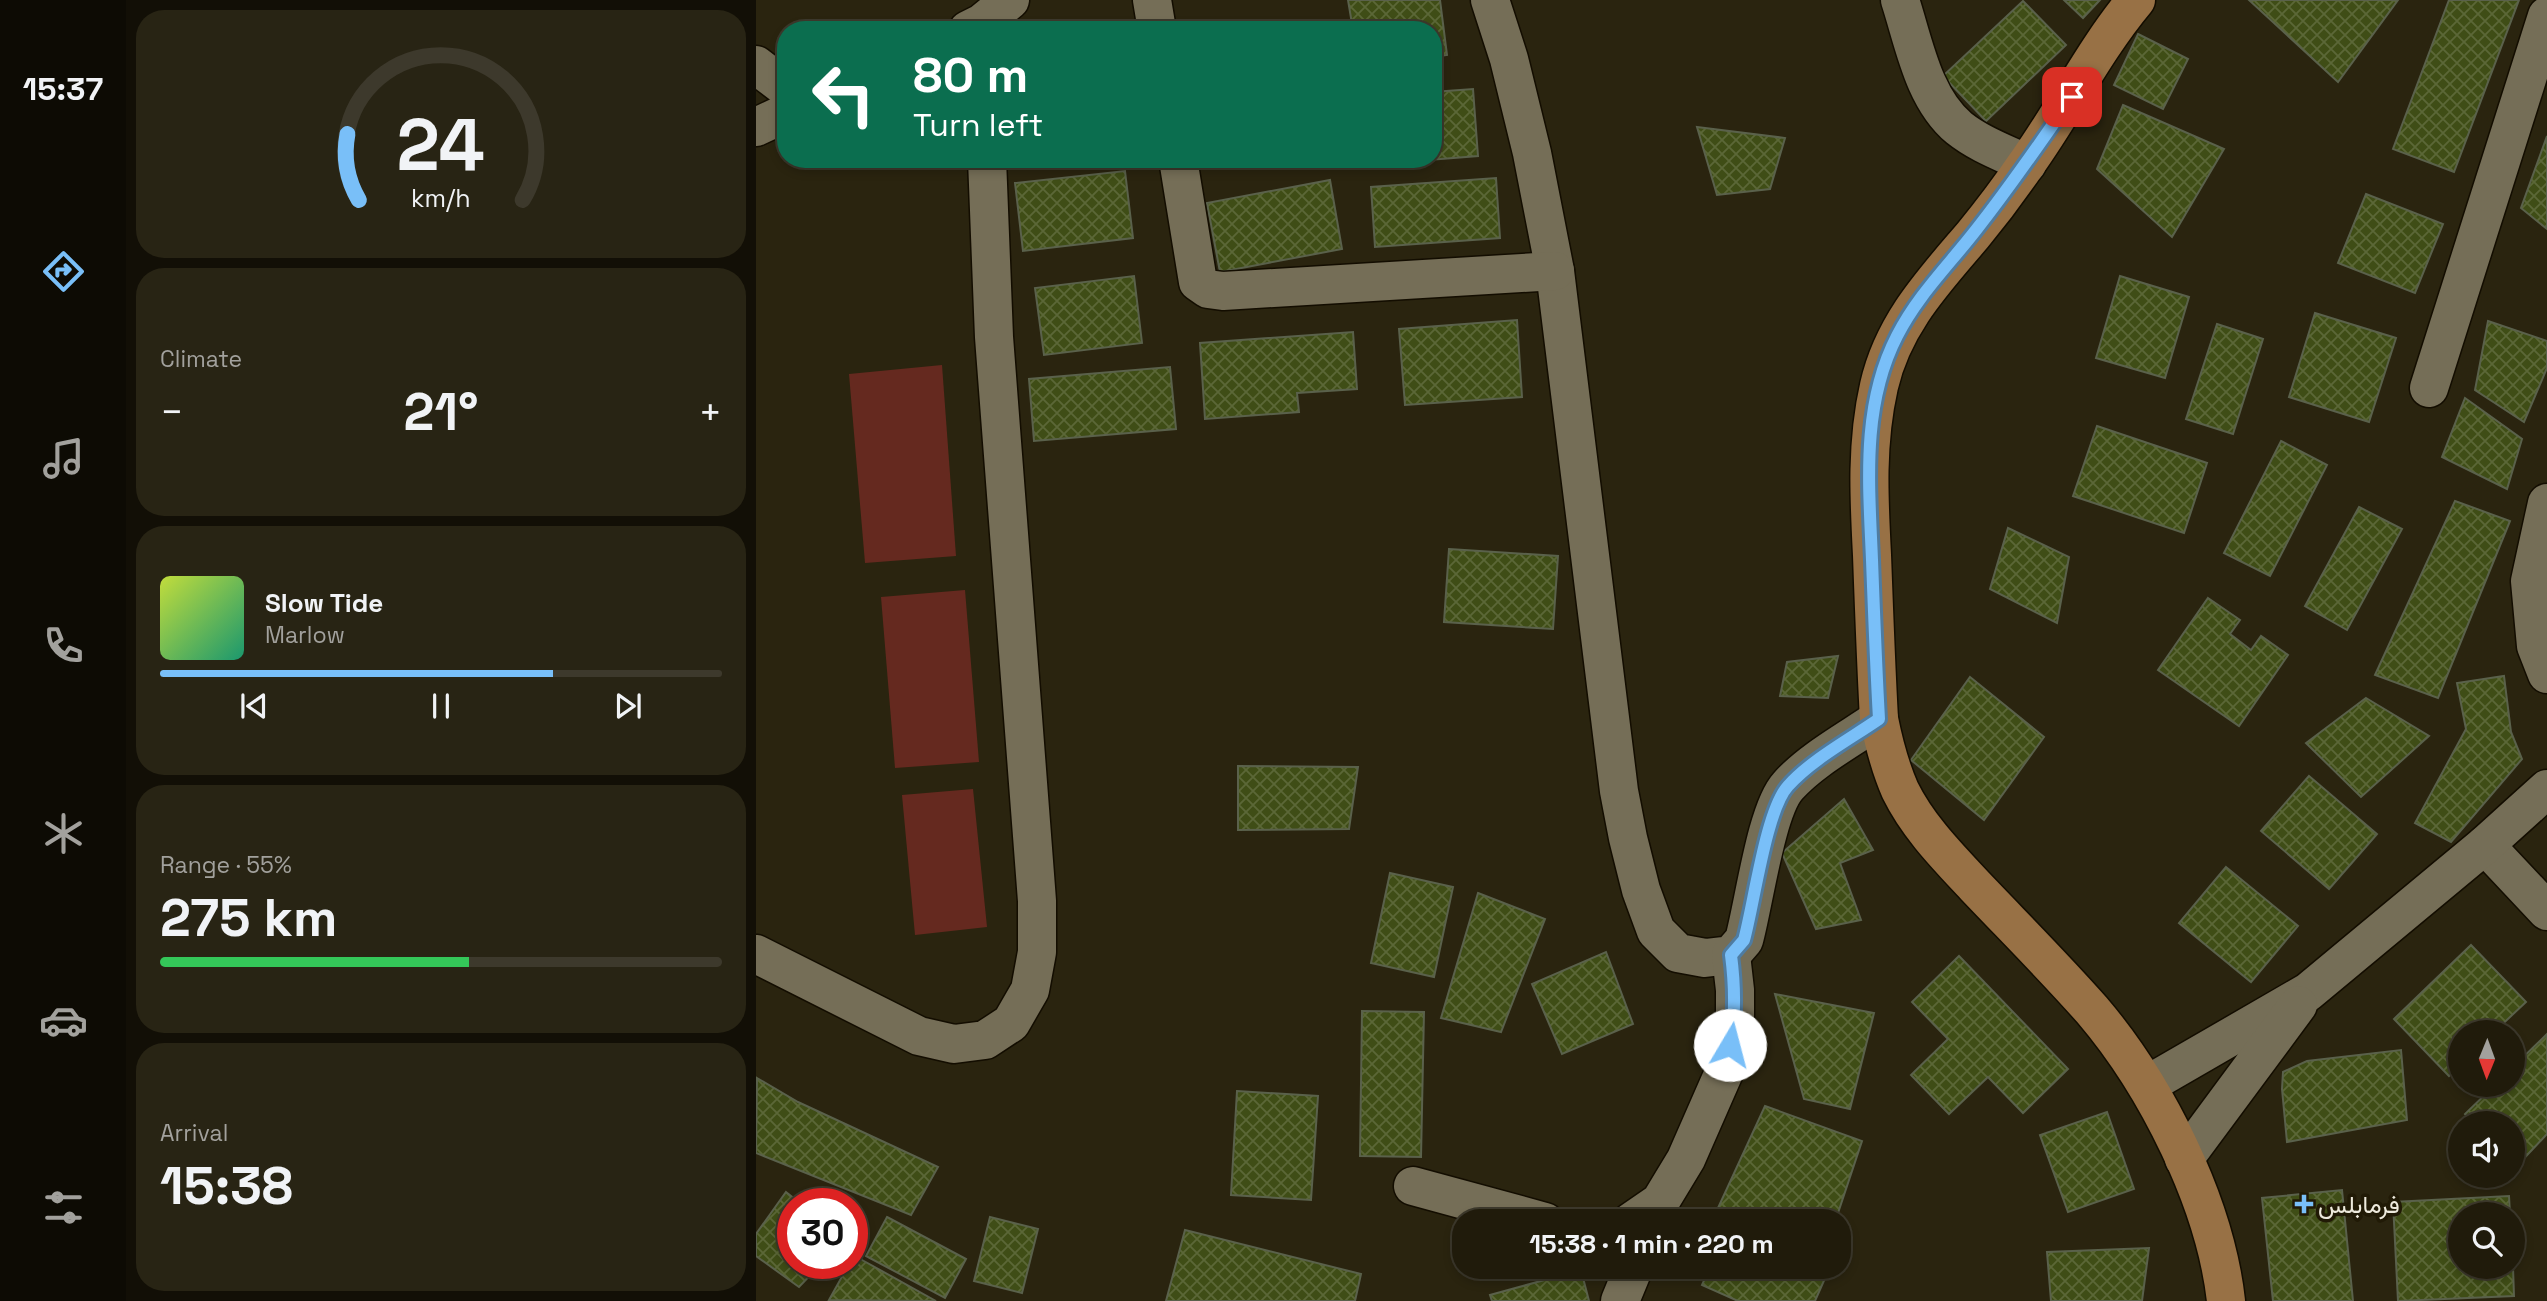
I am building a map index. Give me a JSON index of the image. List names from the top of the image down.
{
  "places": {
    "health": ["فرمابلس"]
  },
  "north": "bottom",
  "page": {
    "tabs": "15:37",
    "turn": ["80 m", "Turn left"],
    "tile": [
      "Climate",
      ["Range · 55%", "275 km"],
      ["Arrival", "15:38"]
    ],
    "heat": ["−", "21°", "+"],
    "song": ["Slow Tide", "Marlow"],
    "limit": "30",
    "trip": "15:38 · 1 min · 220 m",
    "gauge": ["24", "km/h"]
  }
}
